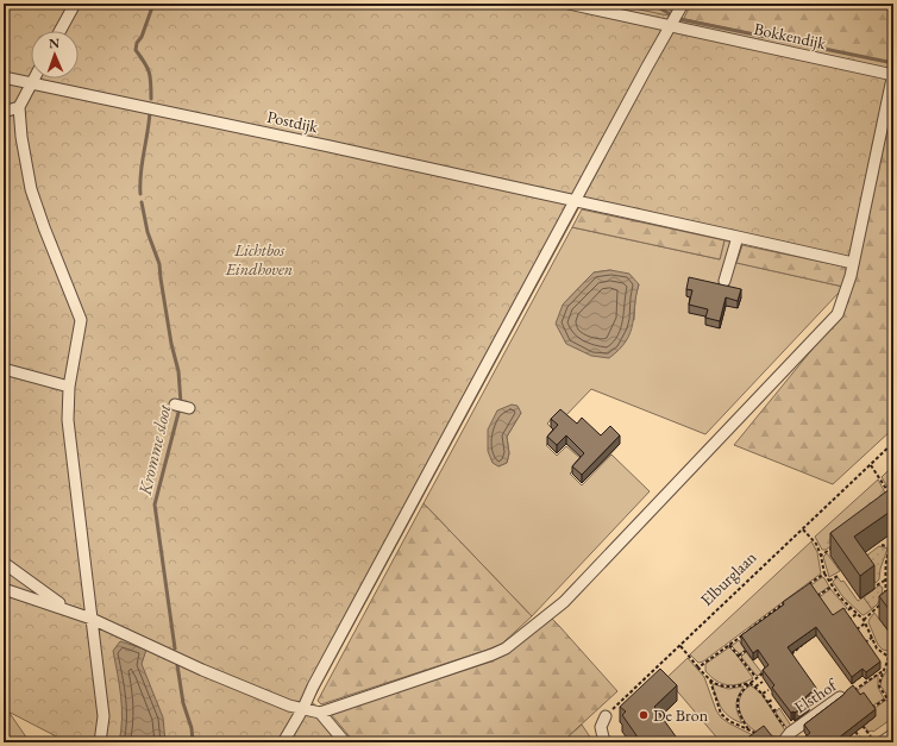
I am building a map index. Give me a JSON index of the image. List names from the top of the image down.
{
  "streets": {
    "street": ["Bokkendijk", "Postdijk", "Elsthof"],
    "path": ["Elburglaan"]
  },
  "water": ["Kromme sloot"],
  "parks": ["Lichtbos Eindhoven"],
  "places": ["De Bron"],
  "north": "top"
}
